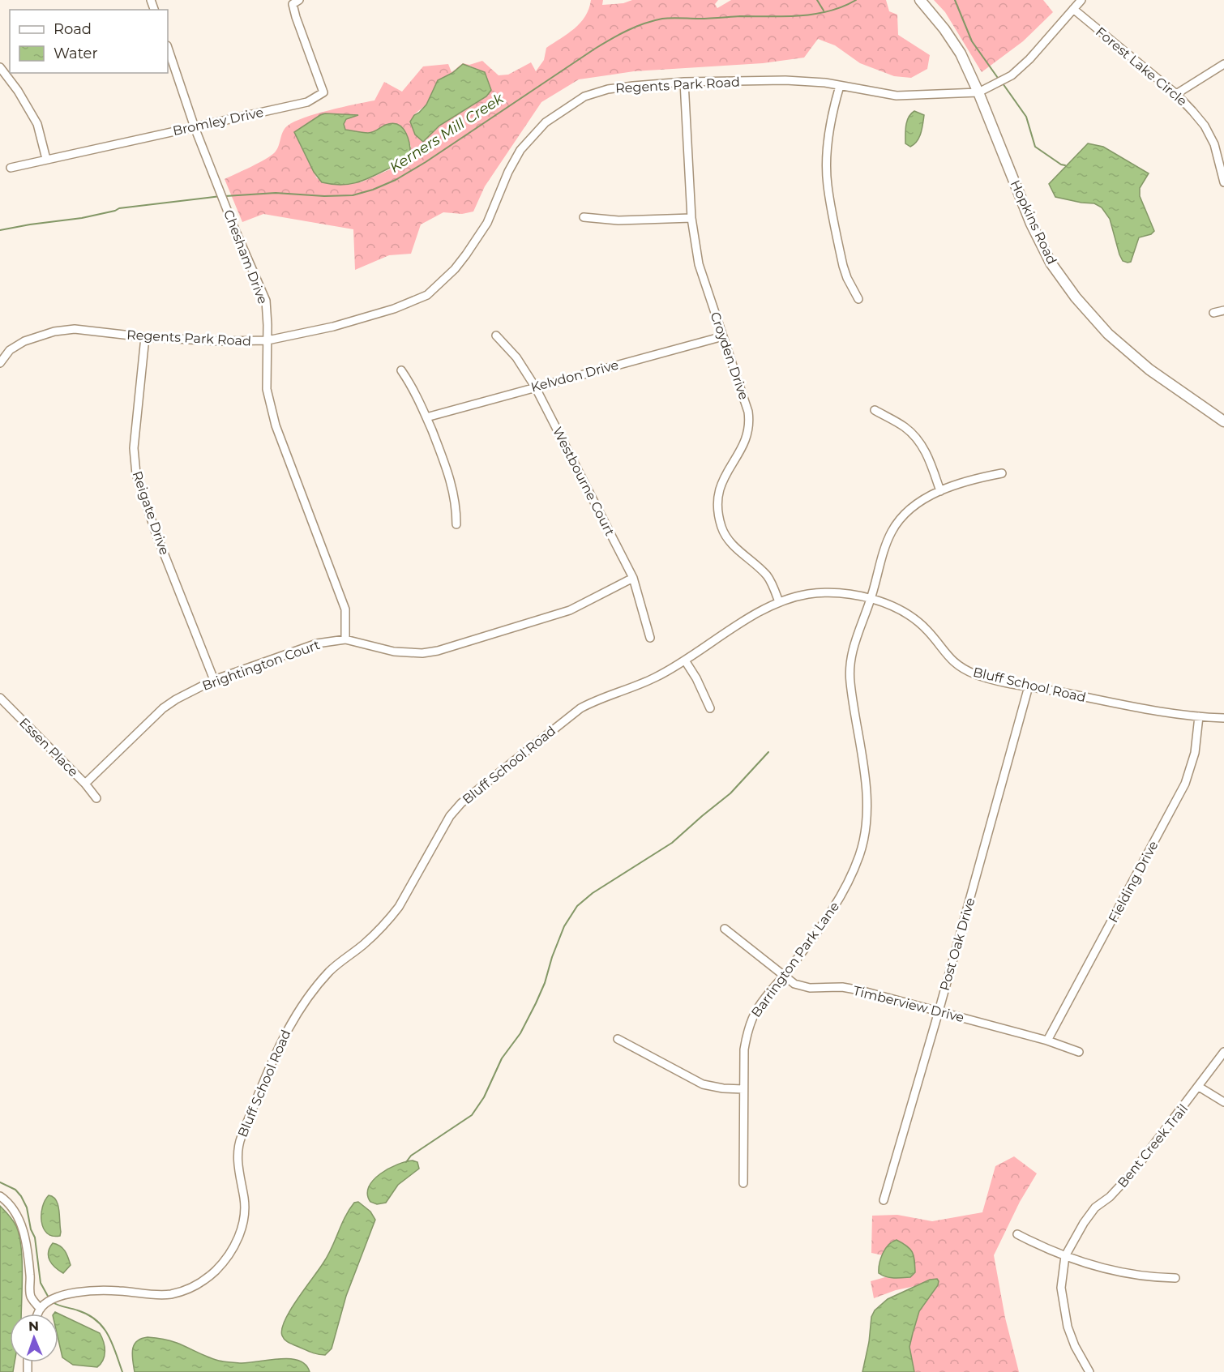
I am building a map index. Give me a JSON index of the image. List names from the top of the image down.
{
  "streets": {
    "main road": ["Hopkins Road"],
    "street": [
      "Forest Lake Circle",
      "Regents Park Road",
      "Bromley Drive",
      "Chesham Drive",
      "Croyden Drive",
      "Kelvdon Drive",
      "Westbourne Court",
      "Reigate Drive",
      "Brightington Court",
      "Bluff School Road",
      "Essen Place",
      "Fielding Drive",
      "Post Oak Drive",
      "Barrington Park Lane",
      "Timberview Drive",
      "Bent Creek Trail"
    ]
  },
  "crossings": [
    ["Regents Park Road", "Hopkins Road"],
    ["Regents Park Road", "Chesham Drive"],
    ["Regents Park Road", "Croyden Drive"],
    ["Regents Park Road", "Reigate Drive"],
    ["Bromley Drive", "Chesham Drive"],
    ["Chesham Drive", "Brightington Court"],
    ["Croyden Drive", "Kelvdon Drive"],
    ["Croyden Drive", "Bluff School Road"],
    ["Kelvdon Drive", "Westbourne Court"],
    ["Westbourne Court", "Brightington Court"],
    ["Reigate Drive", "Brightington Court"],
    ["Brightington Court", "Essen Place"],
    ["Bluff School Road", "Fielding Drive"],
    ["Bluff School Road", "Post Oak Drive"],
    ["Bluff School Road", "Barrington Park Lane"],
    ["Fielding Drive", "Timberview Drive"],
    ["Post Oak Drive", "Timberview Drive"],
    ["Barrington Park Lane", "Timberview Drive"]
  ],
  "water": ["Kerners Mill Creek"],
  "legend": ["Road", "Water"],
  "north": "top"
}
